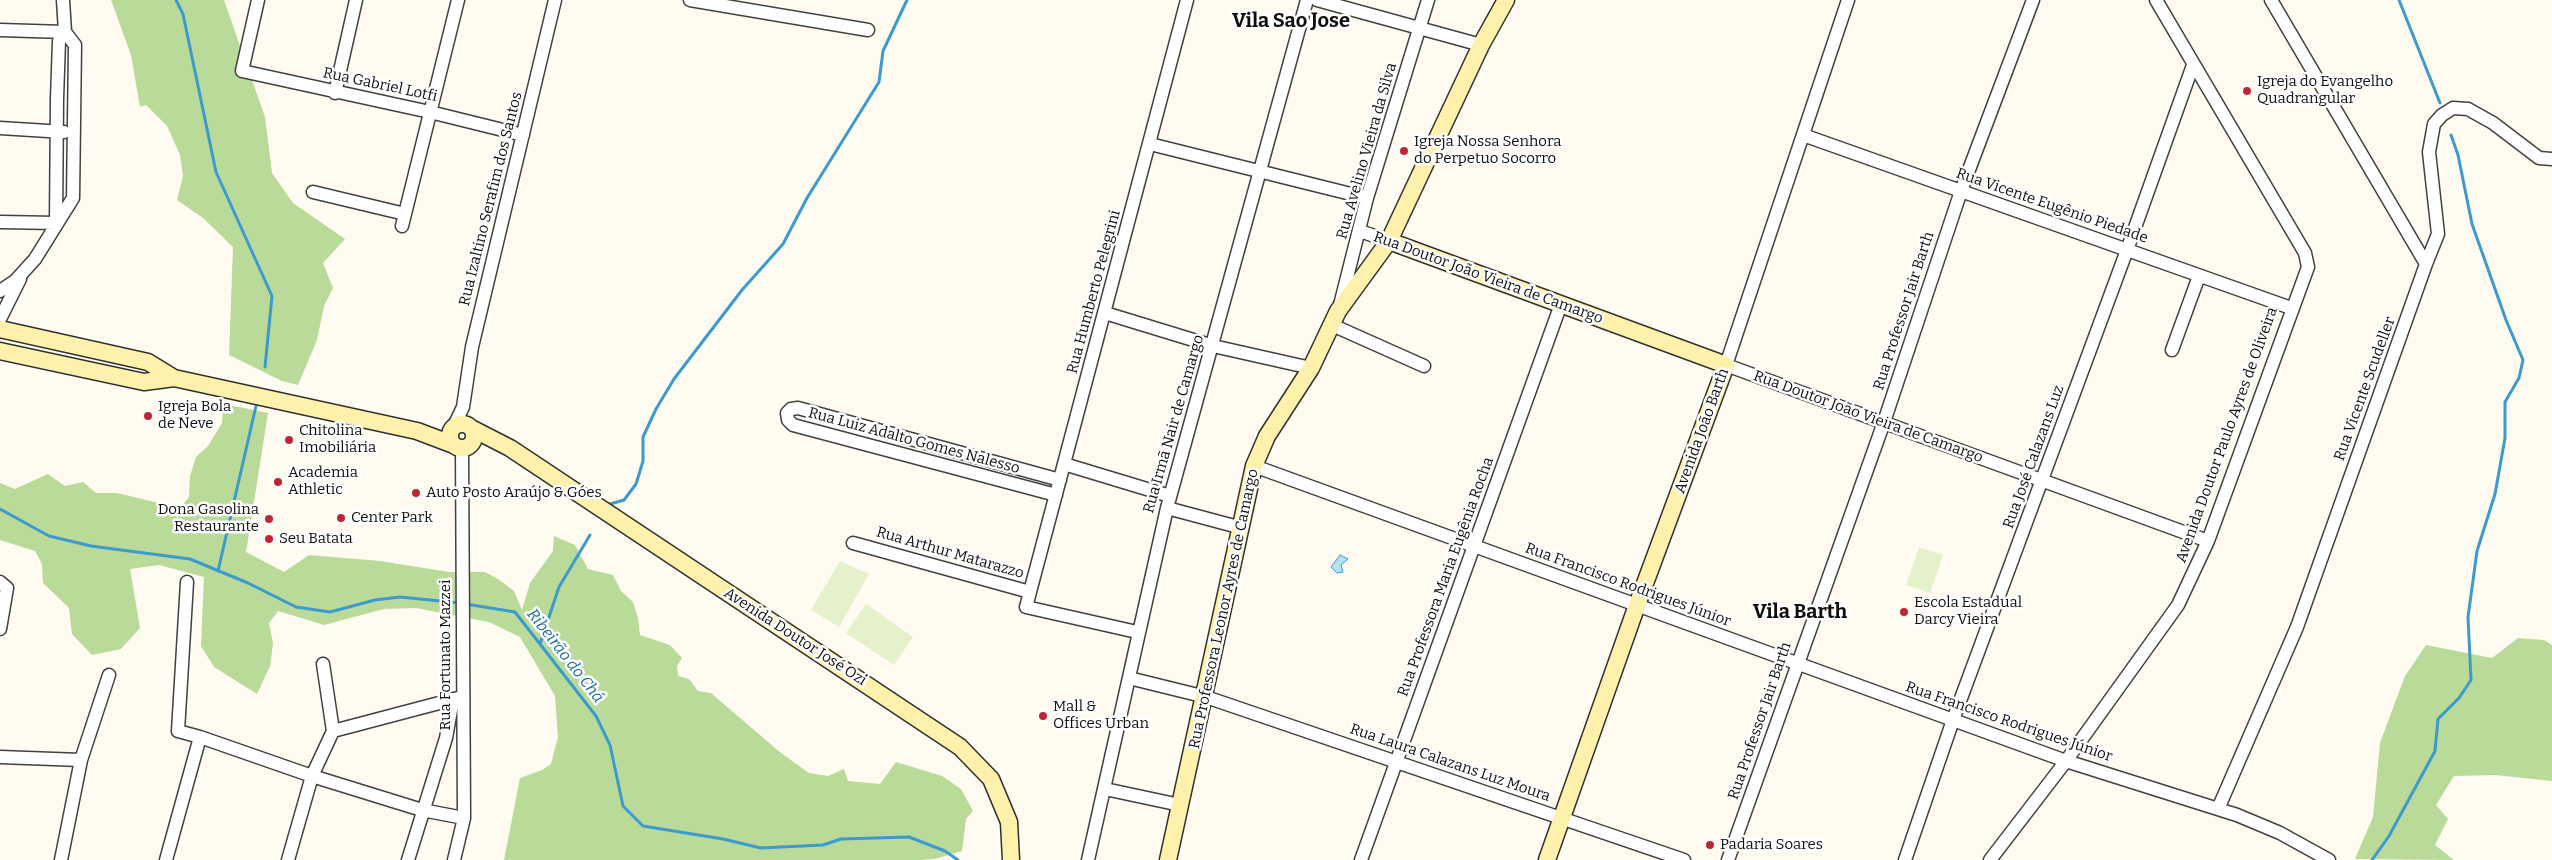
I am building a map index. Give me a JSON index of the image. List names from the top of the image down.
{
  "streets": {
    "main road": [
      "Rua Doutor João Vieira de Camargo",
      "Avenida João Barth",
      "Rua Professora Leonor Ayres de Camargo",
      "Avenida Doutor José Ozi"
    ],
    "street": [
      "Rua Gabriel Lotfi",
      "Rua Avelino Vieira da Silva",
      "Rua Izaltino Serafim dos Santos",
      "Rua Vicente Eugênio Piedade",
      "Rua Humberto Pelegrini",
      "Rua Professor Jair Barth",
      "Rua Vicente Scudeller",
      "Rua Irmã Nair de Camargo",
      "Avenida Doutor Paulo Ayres de Oliveira",
      "Rua Luiz Adalto Gomes Nalesso",
      "Rua José Calazans Luz",
      "Rua Arthur Matarazzo",
      "Rua Professora Maria Eugênia Rocha",
      "Rua Francisco Rodrigues Júnior",
      "Rua Fortunato Mazzei",
      "Rua Laura Calazans Luz Moura"
    ]
  },
  "crossings": [
    ["Rua Gabriel Lotfi", "Rua Izaltino Serafim dos Santos"],
    ["Rua Avelino Vieira da Silva", "Rua Doutor João Vieira de Camargo"],
    ["Rua Avelino Vieira da Silva", "Rua Professora Leonor Ayres de Camargo"],
    ["Rua Izaltino Serafim dos Santos", "Avenida Doutor José Ozi"],
    ["Rua Izaltino Serafim dos Santos", "Rua Fortunato Mazzei"],
    ["Rua Vicente Eugênio Piedade", "Rua Professor Jair Barth"],
    ["Rua Vicente Eugênio Piedade", "Avenida João Barth"],
    ["Rua Vicente Eugênio Piedade", "Avenida Doutor Paulo Ayres de Oliveira"],
    ["Rua Vicente Eugênio Piedade", "Rua José Calazans Luz"],
    ["Rua Doutor João Vieira de Camargo", "Rua Professor Jair Barth"],
    ["Rua Doutor João Vieira de Camargo", "Avenida João Barth"],
    ["Rua Doutor João Vieira de Camargo", "Avenida Doutor Paulo Ayres de Oliveira"],
    ["Rua Doutor João Vieira de Camargo", "Rua José Calazans Luz"],
    ["Rua Doutor João Vieira de Camargo", "Rua Professora Maria Eugênia Rocha"],
    ["Rua Doutor João Vieira de Camargo", "Rua Professora Leonor Ayres de Camargo"],
    ["Rua Humberto Pelegrini", "Rua Luiz Adalto Gomes Nalesso"],
    ["Rua Humberto Pelegrini", "Rua Arthur Matarazzo"],
    ["Rua Professor Jair Barth", "Rua Francisco Rodrigues Júnior"],
    ["Rua Vicente Scudeller", "Rua Francisco Rodrigues Júnior"],
    ["Rua Irmã Nair de Camargo", "Rua Arthur Matarazzo"],
    ["Avenida João Barth", "Rua Francisco Rodrigues Júnior"],
    ["Avenida João Barth", "Rua Laura Calazans Luz Moura"],
    ["Avenida Doutor Paulo Ayres de Oliveira", "Rua José Calazans Luz"],
    ["Avenida Doutor Paulo Ayres de Oliveira", "Rua Francisco Rodrigues Júnior"],
    ["Rua José Calazans Luz", "Rua Francisco Rodrigues Júnior"],
    ["Rua Professora Maria Eugênia Rocha", "Rua Francisco Rodrigues Júnior"],
    ["Rua Professora Maria Eugênia Rocha", "Rua Laura Calazans Luz Moura"],
    ["Rua Francisco Rodrigues Júnior", "Rua Professora Leonor Ayres de Camargo"],
    ["Rua Professora Leonor Ayres de Camargo", "Rua Laura Calazans Luz Moura"],
    ["Avenida Doutor José Ozi", "Rua Fortunato Mazzei"]
  ],
  "districts": ["Vila Sao Jose", "Vila Barth"],
  "water": ["Ribeirão do Chá"],
  "places": [
    "Igreja do Evangelho Quadrangular",
    "Igreja Nossa Senhora do Perpetuo Socorro",
    "Igreja Bola de Neve",
    "Chitolina Imobiliária",
    "Academia Athletic",
    "Auto Posto Araújo & Góes",
    "Center Park",
    "Dona Gasolina Restaurante",
    "Seu Batata",
    "Escola Estadual Darcy Vieira",
    "Mall & Offices Urban",
    "Padaria Soares"
  ]
}
